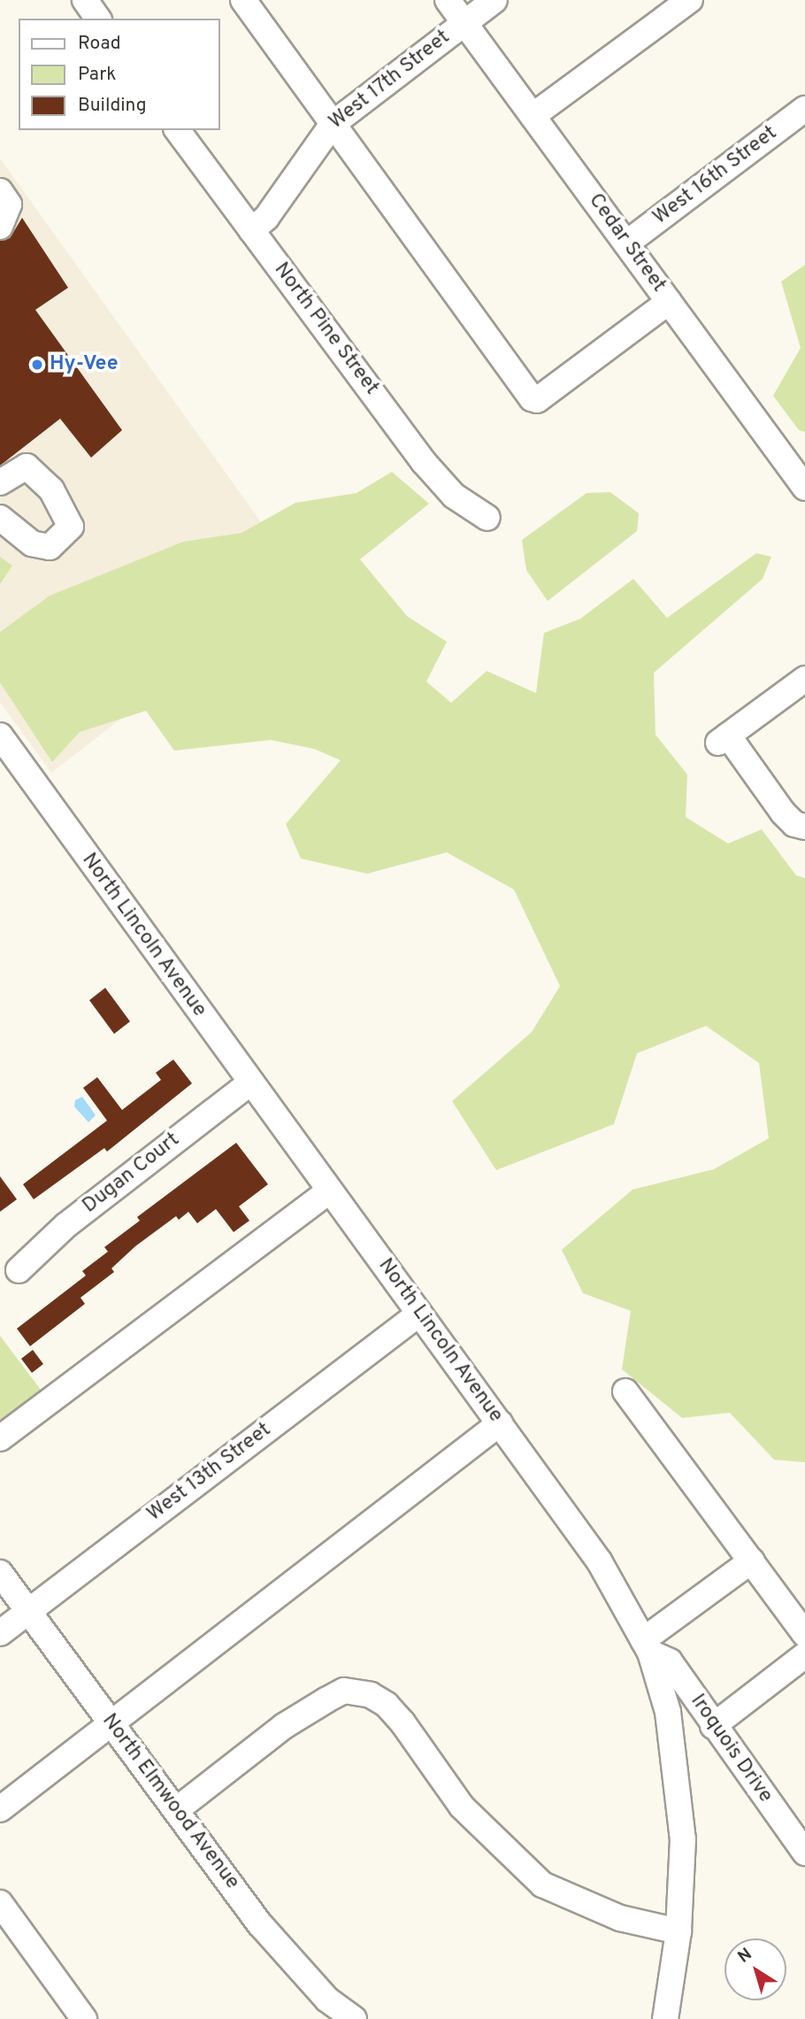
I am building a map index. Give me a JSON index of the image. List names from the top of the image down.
{
  "streets": {
    "street": [
      "West 17th Street",
      "West 16th Street",
      "Cedar Street",
      "North Pine Street",
      "North Lincoln Avenue",
      "Dugan Court",
      "West 13th Street",
      "Iroquois Drive",
      "North Elmwood Avenue"
    ]
  },
  "crossings": [
    ["West 17th Street", "Cedar Street"],
    ["West 17th Street", "North Pine Street"],
    ["West 16th Street", "Cedar Street"],
    ["North Lincoln Avenue", "Dugan Court"],
    ["North Lincoln Avenue", "West 13th Street"],
    ["North Lincoln Avenue", "Iroquois Drive"],
    ["West 13th Street", "North Elmwood Avenue"]
  ],
  "places": ["Hy-Vee"],
  "legend": ["Road", "Park", "Building"],
  "north": "top left"
}
